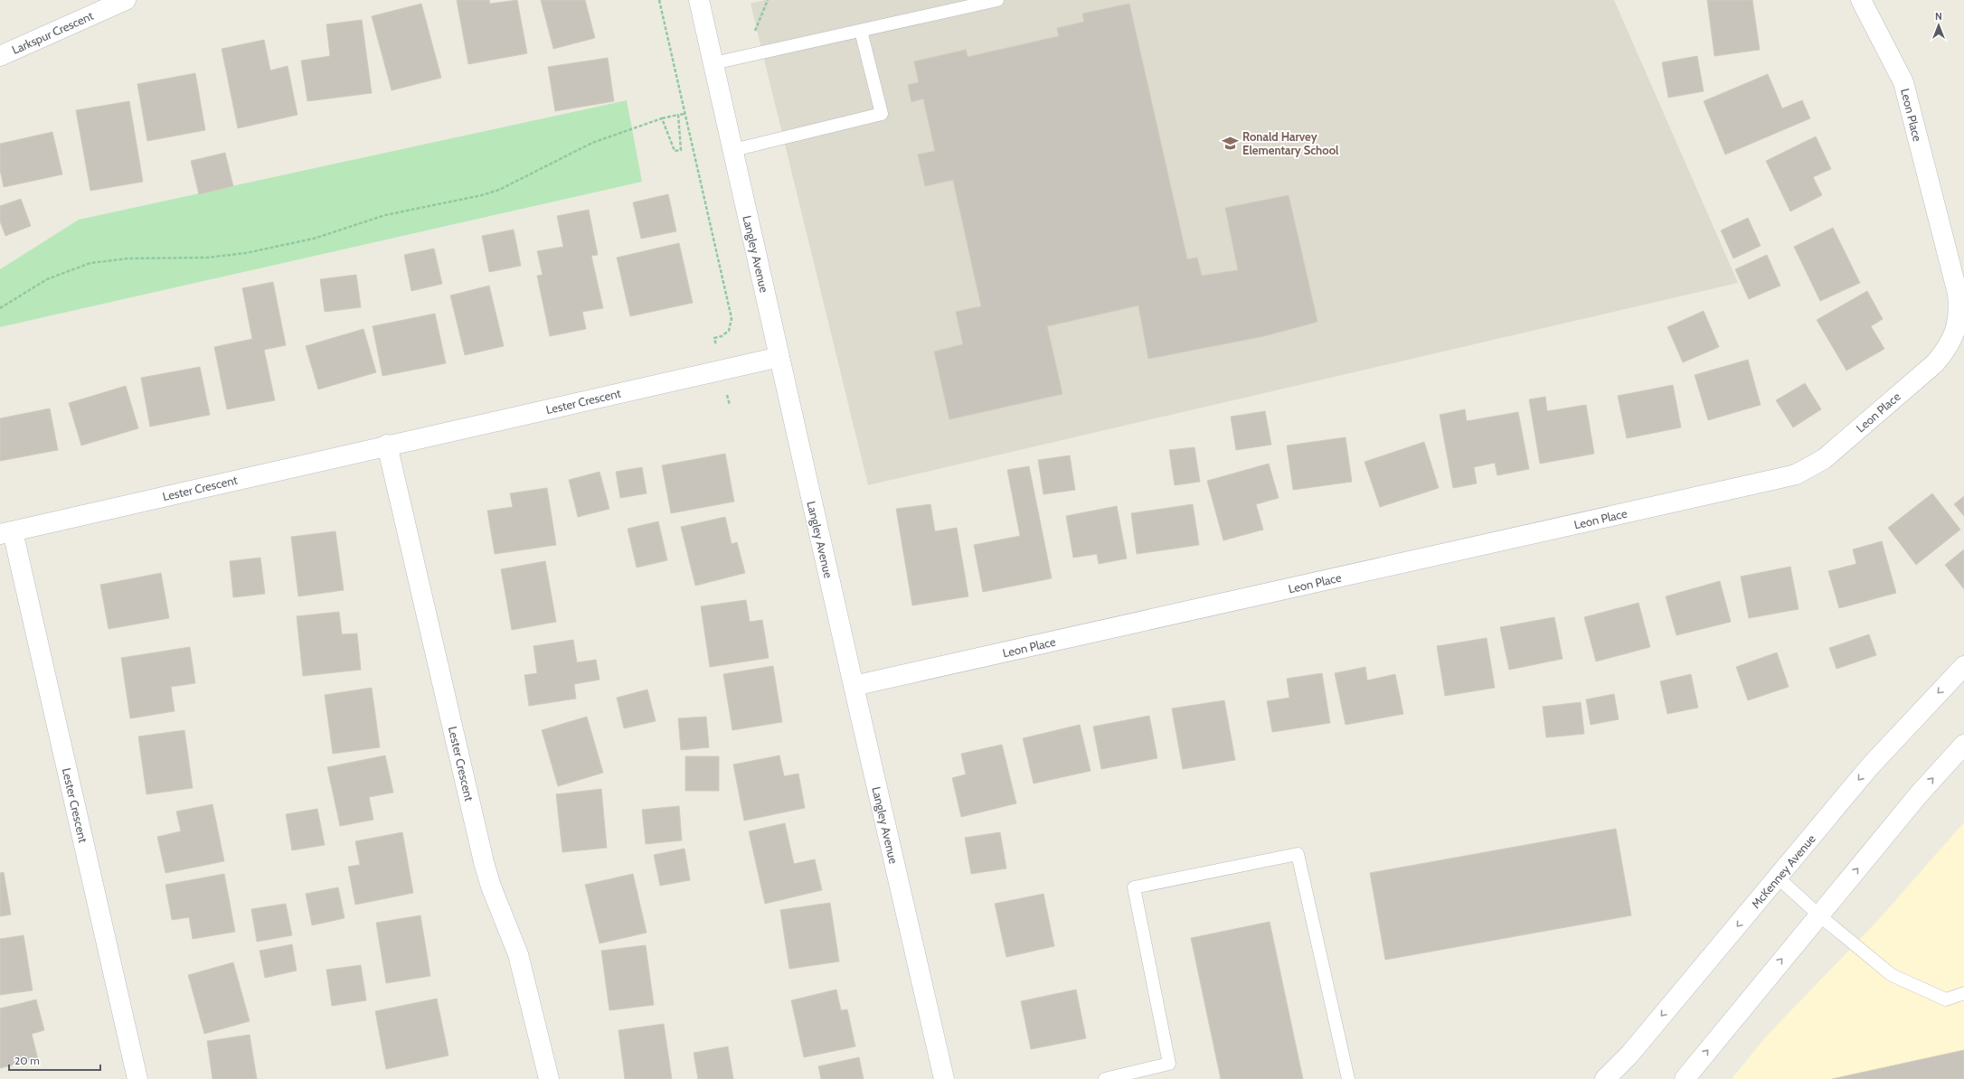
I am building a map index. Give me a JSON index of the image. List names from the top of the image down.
{
  "streets": {
    "street": [
      "Larkspur Crescent",
      "Leon Place",
      "Langley Avenue",
      "Lester Crescent",
      "McKenney Avenue"
    ]
  },
  "crossings": [
    ["Leon Place", "Langley Avenue"],
    ["Langley Avenue", "Lester Crescent"]
  ],
  "places": {
    "school or university": ["Ronald Harvey Elementary School"]
  },
  "scale_bar": "20 m",
  "north": "top"
}
